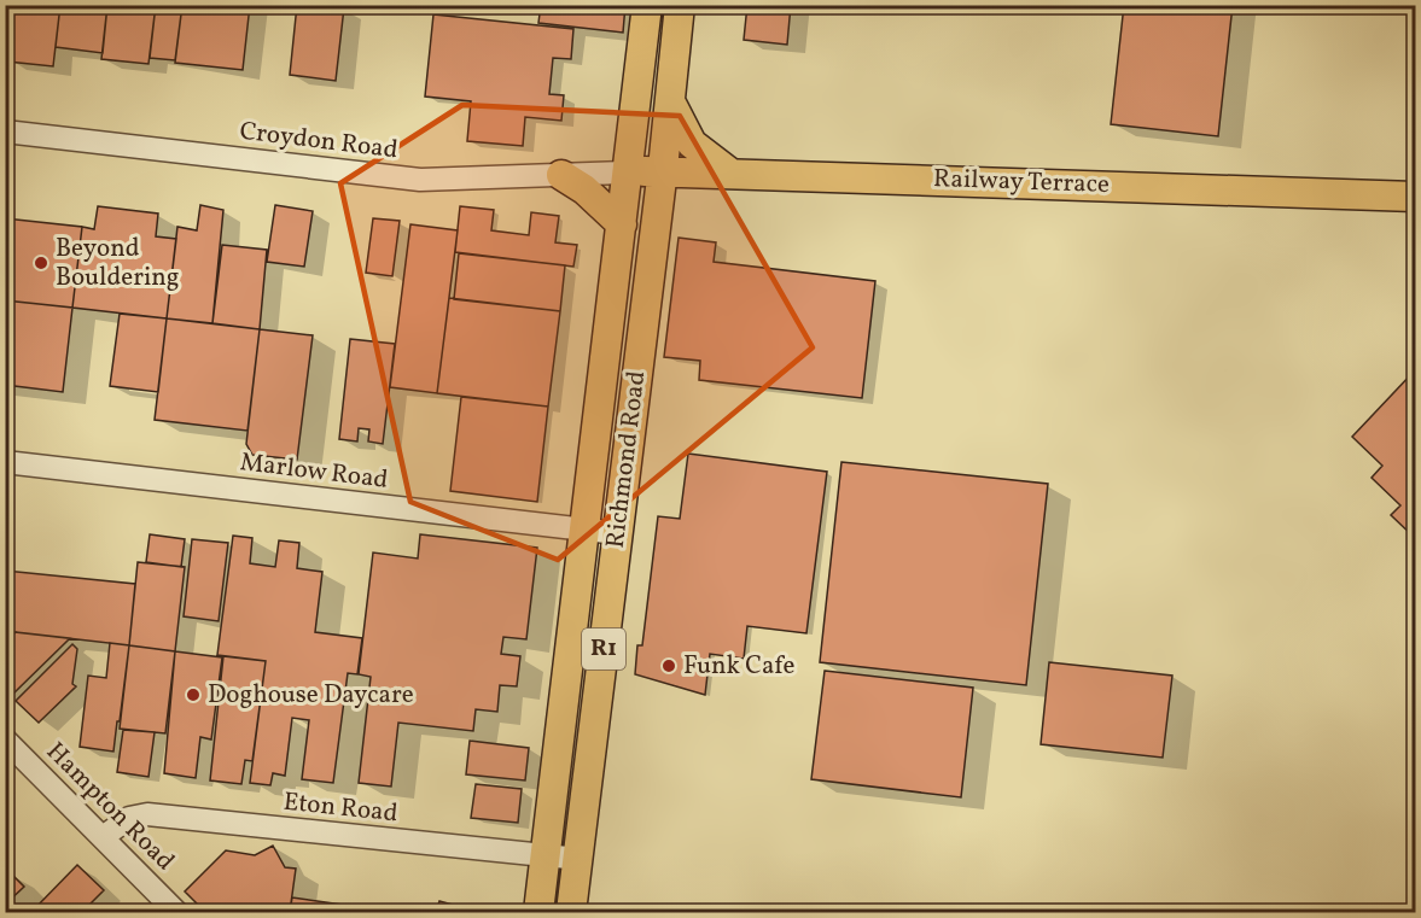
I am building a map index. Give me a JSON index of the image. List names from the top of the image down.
{
  "streets": {
    "main road": ["Railway Terrace", "Richmond Road", "R1"],
    "street": [
      "Croydon Road",
      "Marlow Road",
      "Hampton Road",
      "Eton Road"
    ]
  },
  "crossings": [
    ["Croydon Road", "Railway Terrace"],
    ["Croydon Road", "Richmond Road"],
    ["Railway Terrace", "Richmond Road"],
    ["Richmond Road", "Marlow Road"],
    ["Richmond Road", "Eton Road"],
    ["Hampton Road", "Eton Road"]
  ],
  "places": ["Beyond Bouldering", "Funk Cafe", "Doghouse Daycare"]
}
